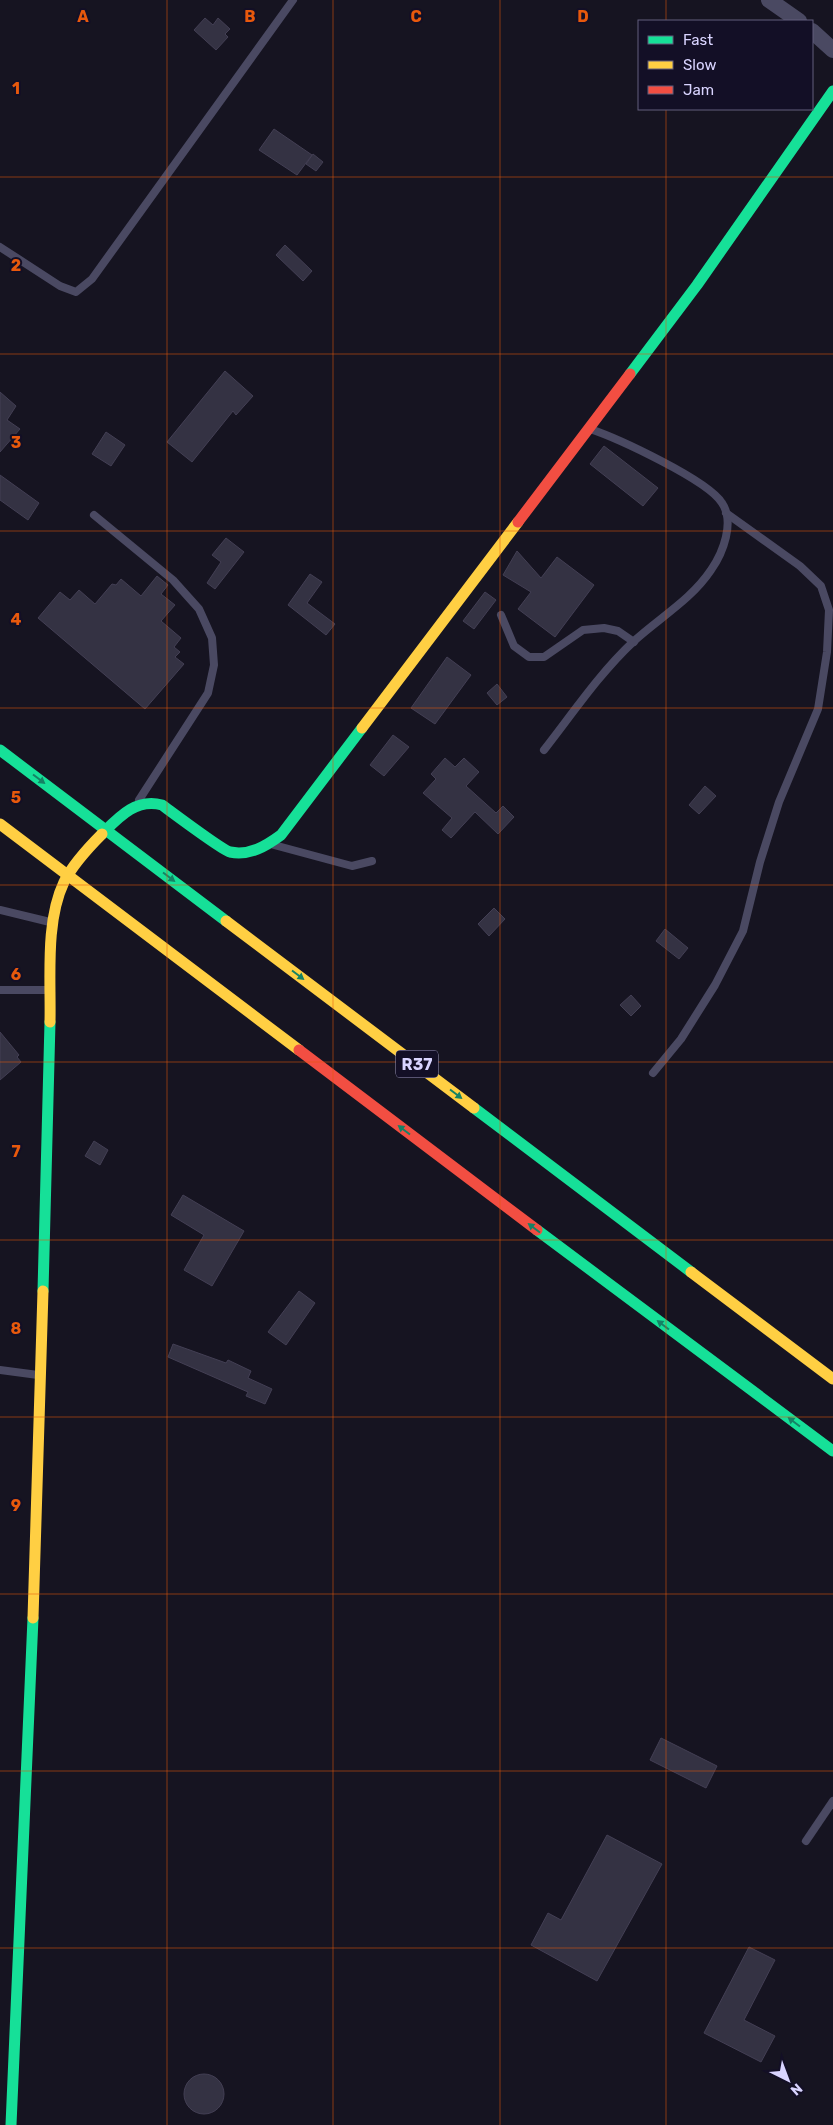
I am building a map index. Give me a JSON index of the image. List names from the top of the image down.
{
  "streets": {
    "street": ["R37"]
  },
  "legend": ["Fast", "Slow", "Jam"],
  "north": "bottom right",
  "grid": {
    "columns": [
      "A",
      "B",
      "C",
      "D"
    ],
    "rows": [
      "1",
      "2",
      "3",
      "4",
      "5",
      "6",
      "7",
      "8",
      "9"
    ]
  }
}
